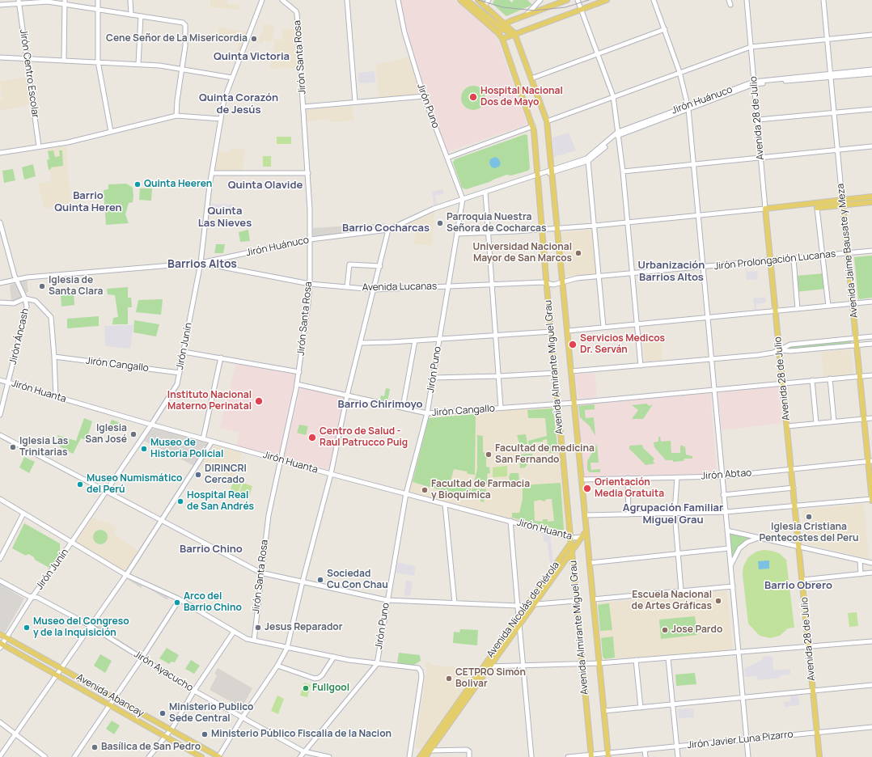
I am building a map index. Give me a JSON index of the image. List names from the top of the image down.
{
  "streets": {
    "main road": [
      "Avenida 28 de Julio",
      "Avenida Jaime Bausate y Meza",
      "Avenida Almirante Miguel Grau",
      "Avenida Nicolás de Piérola",
      "Avenida Abancay"
    ],
    "street": [
      "Jirón Santa Rosa",
      "Jirón Centro Escolar",
      "Jirón Huánuco",
      "Jirón Puno",
      "Jirón Prolongación Lucanas",
      "Avenida Lucanas",
      "Jirón Áncash",
      "Jirón Junín",
      "Jirón Cangallo",
      "Jirón Huanta",
      "Jirón Abtao",
      "Jirón Ayacucho",
      "Jirón Javier Luna Pizarro"
    ]
  },
  "crossings": [
    ["Jirón Santa Rosa", "Jirón Huánuco"],
    ["Jirón Santa Rosa", "Avenida Lucanas"],
    ["Jirón Santa Rosa", "Jirón Cangallo"],
    ["Jirón Santa Rosa", "Jirón Huanta"],
    ["Jirón Huánuco", "Jirón Puno"],
    ["Jirón Huánuco", "Avenida 28 de Julio"],
    ["Jirón Huánuco", "Avenida Jaime Bausate y Meza"],
    ["Jirón Huánuco", "Avenida Lucanas"],
    ["Jirón Huánuco", "Jirón Áncash"],
    ["Jirón Huánuco", "Jirón Junín"],
    ["Jirón Huánuco", "Avenida Almirante Miguel Grau"],
    ["Jirón Puno", "Avenida Lucanas"],
    ["Jirón Puno", "Jirón Cangallo"],
    ["Jirón Puno", "Jirón Huanta"],
    ["Avenida 28 de Julio", "Jirón Prolongación Lucanas"],
    ["Avenida 28 de Julio", "Jirón Cangallo"],
    ["Avenida 28 de Julio", "Jirón Abtao"],
    ["Avenida 28 de Julio", "Jirón Javier Luna Pizarro"],
    ["Avenida Jaime Bausate y Meza", "Jirón Prolongación Lucanas"],
    ["Avenida Jaime Bausate y Meza", "Jirón Cangallo"],
    ["Avenida Jaime Bausate y Meza", "Jirón Abtao"],
    ["Jirón Prolongación Lucanas", "Avenida Lucanas"],
    ["Jirón Prolongación Lucanas", "Avenida Almirante Miguel Grau"],
    ["Avenida Lucanas", "Jirón Junín"],
    ["Avenida Lucanas", "Avenida Almirante Miguel Grau"],
    ["Jirón Áncash", "Jirón Huanta"],
    ["Jirón Junín", "Jirón Cangallo"],
    ["Jirón Junín", "Jirón Huanta"],
    ["Jirón Junín", "Jirón Ayacucho"],
    ["Jirón Junín", "Avenida Abancay"],
    ["Jirón Cangallo", "Avenida Almirante Miguel Grau"],
    ["Avenida Almirante Miguel Grau", "Jirón Huanta"],
    ["Avenida Almirante Miguel Grau", "Jirón Abtao"],
    ["Avenida Almirante Miguel Grau", "Avenida Nicolás de Piérola"],
    ["Avenida Almirante Miguel Grau", "Jirón Javier Luna Pizarro"],
    ["Jirón Huanta", "Avenida Nicolás de Piérola"]
  ],
  "districts": [
    "Quinta Victoria",
    "Quinta Corazón de Jesús",
    "Quinta Olavide",
    "Barrio Quinta Heren",
    "Quinta Las Nieves",
    "Barrio Cocharcas",
    "Barrios Altos",
    "Urbanización Barrios Altos",
    "Barrio Chirimoyo",
    "Agrupación Familiar Miguel Grau",
    "Barrio Chino",
    "Barrio Obrero"
  ],
  "places": [
    "Cene Señor de La Misericordia",
    "Hospital Nacional Dos de Mayo",
    "Quinta Heeren",
    "Parroquia Nuestra Señora de Cocharcas",
    "Universidad Nacional Mayor de San Marcos",
    "Iglesia de Santa Clara",
    "Servicios Medicos Dr. Serván",
    "Instituto Nacional Materno Perinatal",
    "Iglesia San José",
    "Centro de Salud - Raul Patrucco Puig",
    "Iglesia Las Trinitarias",
    "Museo de Historia Policial",
    "Facultad de medicina San Fernando",
    "DIRINCRI Cercado",
    "Museo Numismático del Perú",
    "Orientación Media Gratuita",
    "Facultad de Farmacia y Bioquímica",
    "Hospital Real de San Andrés",
    "Iglesia Cristiana Pentecostes del Peru",
    "Sociedad Cu Con Chau",
    "Escuela Nacional de Artes Gráficas",
    "Arco del Barrio Chino",
    "Museo del Congreso y de la Inquisición",
    "Jesus Reparador",
    "Jose Pardo",
    "CETPRO Simón Bolivar",
    "Fullgool",
    "Ministerio Publico Sede Central",
    "Ministerio Público Fiscalia de la Nacion",
    "Basílica de San Pedro"
  ]
}
